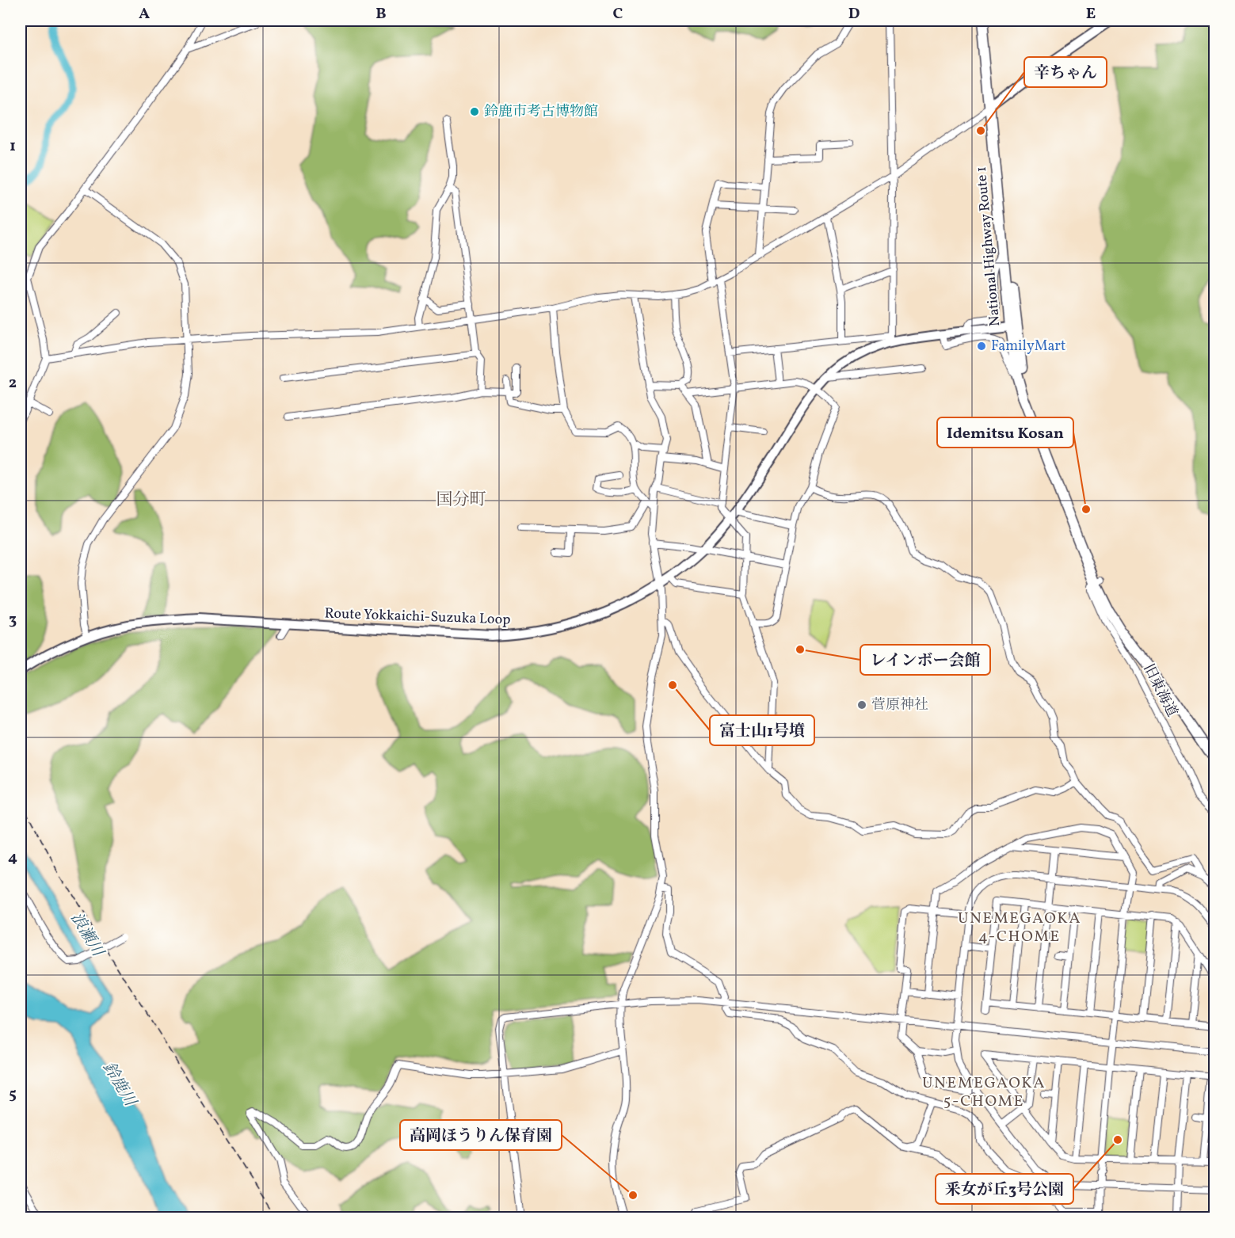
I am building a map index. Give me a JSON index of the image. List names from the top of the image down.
{
  "streets": {
    "highway": ["National Highway Route 1"],
    "main road": ["Route Yokkaichi-Suzuka Loop"],
    "street": ["旧東海道"]
  },
  "crossings": [
    ["National Highway Route 1", "Route Yokkaichi-Suzuka Loop"],
    ["National Highway Route 1", "旧東海道"]
  ],
  "districts": ["国分町", "UNEMEGAOKA 4-CHOME", "UNEMEGAOKA 5-CHOME"],
  "water": ["浪瀬川", "鈴鹿川"],
  "places": [
    "鈴鹿市考古博物館",
    "辛ちゃん",
    "FamilyMart",
    "Idemitsu Kosan",
    "レインボー会館",
    "富士山1号墳",
    "菅原神社",
    "釆女が丘3号公園",
    "高岡ほうりん保育園"
  ],
  "grid": {
    "columns": [
      "A",
      "B",
      "C",
      "D",
      "E"
    ],
    "rows": [
      "1",
      "2",
      "3",
      "4",
      "5"
    ]
  }
}
